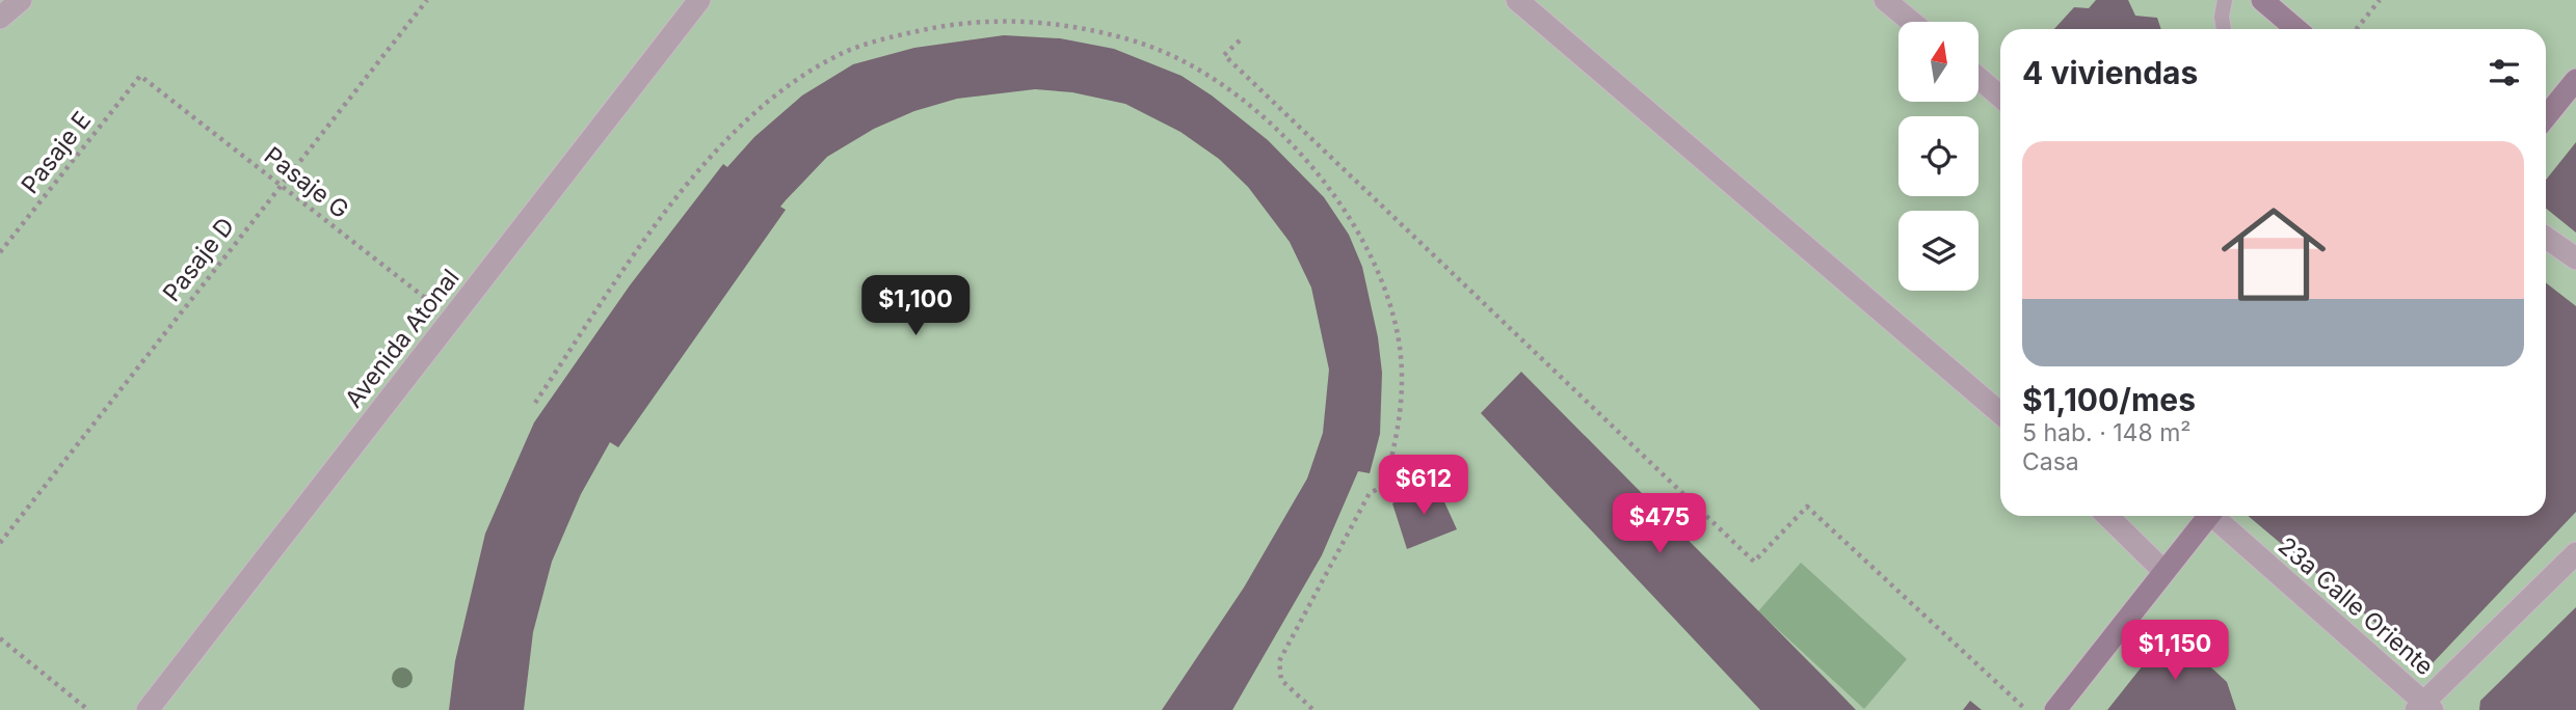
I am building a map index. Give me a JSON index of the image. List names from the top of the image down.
{
  "streets": {
    "street": ["Avenida Atonal", "23a Calle Oriente"],
    "path": ["Pasaje E", "Pasaje G", "Pasaje D"]
  },
  "crossings": [
    ["Pasaje E", "Pasaje G"],
    ["Pasaje G", "Pasaje D"],
    ["Pasaje G", "Avenida Atonal"]
  ],
  "north": "top",
  "page": {
    "heading": "4 viviendas",
    "list": [
      {
        "name": "$1,100/mes",
        "note": "5 hab. · 148 m² · Casa"
      }
    ],
    "price": [
      "$1,100",
      "$612",
      "$475",
      "$1,150"
    ]
  }
}
